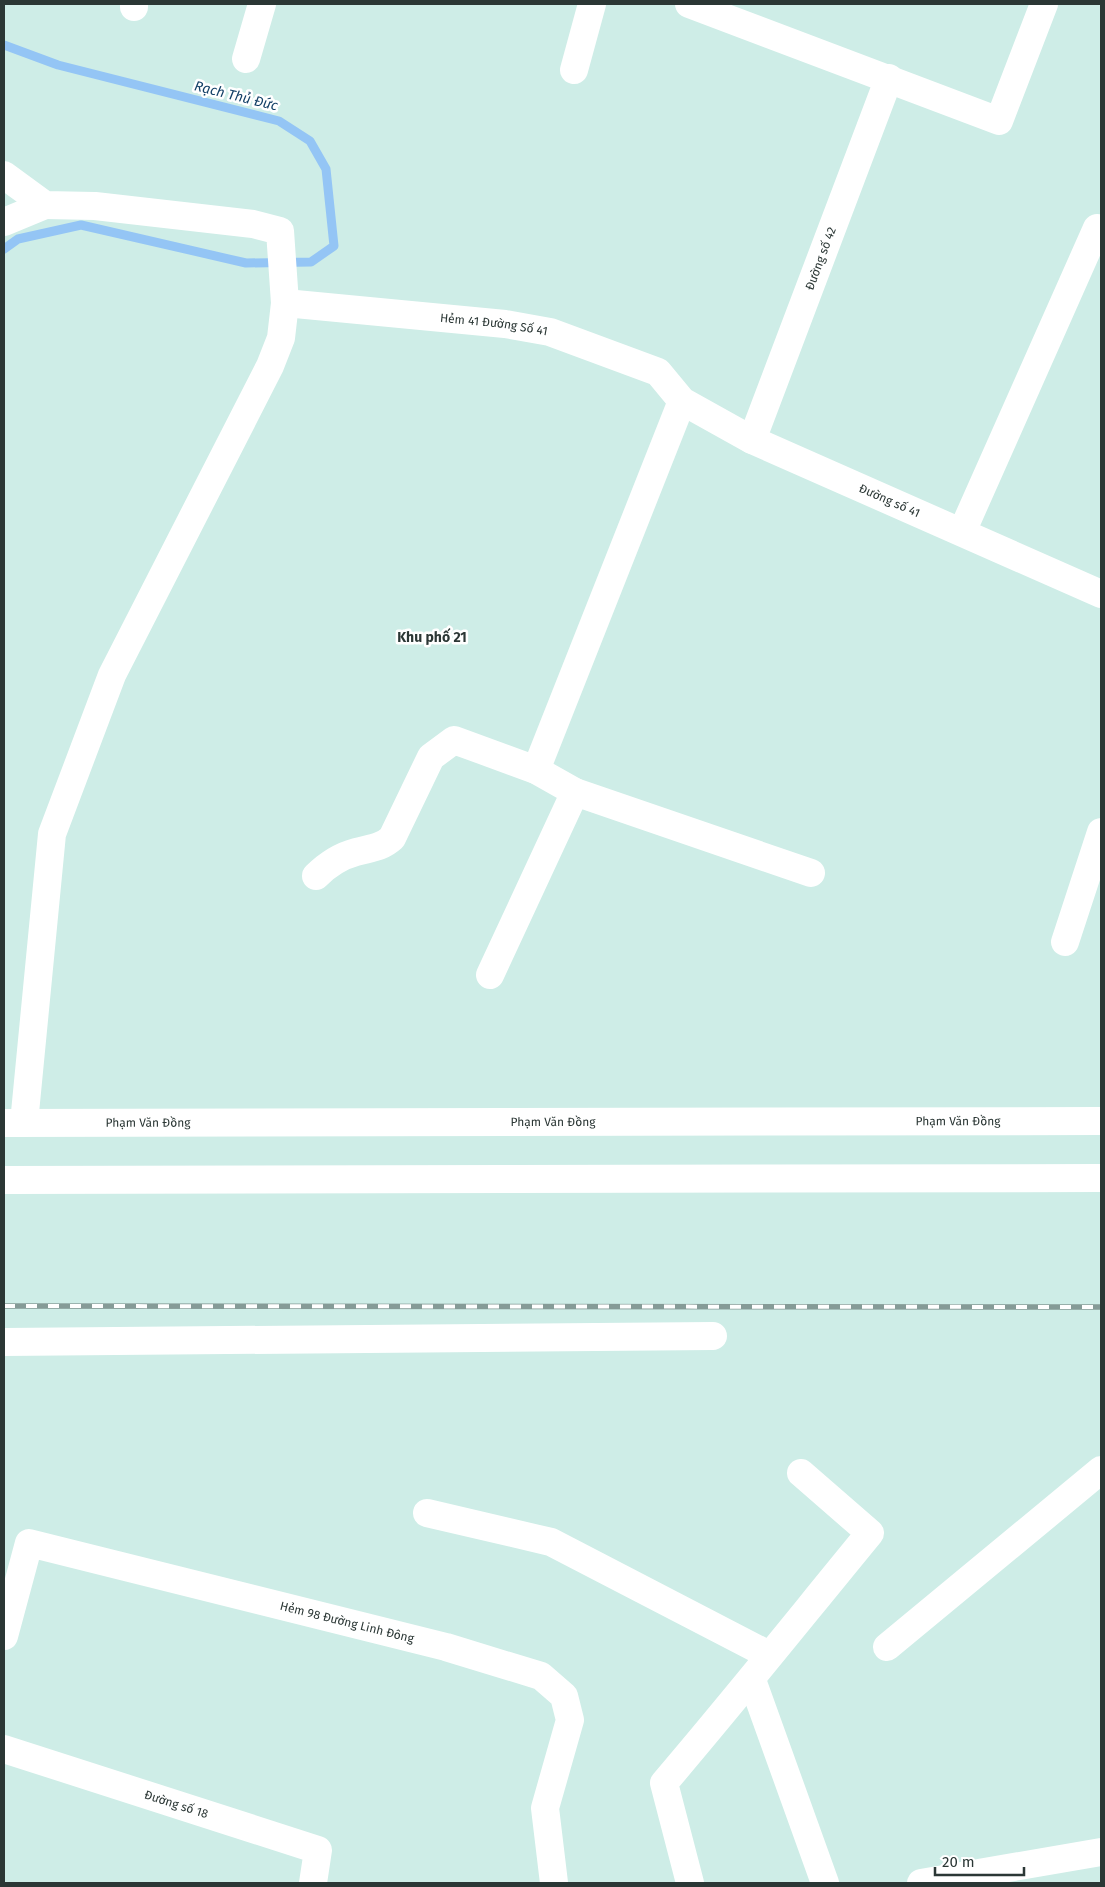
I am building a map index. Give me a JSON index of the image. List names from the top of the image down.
{
  "streets": {
    "main road": [
      "Đường số 42",
      "Hẻm 41 Đường Số 41",
      "Đường số 41",
      "Phạm Văn Đồng",
      "Hẻm 98 Đường Linh Đông",
      "Đường số 18"
    ]
  },
  "crossings": [
    ["Đường số 42", "Đường số 41"],
    ["Hẻm 41 Đường Số 41", "Đường số 41"]
  ],
  "districts": ["Khu phố 21"],
  "water": ["Rạch Thủ Đức"],
  "scale_bar": "20 m"
}
